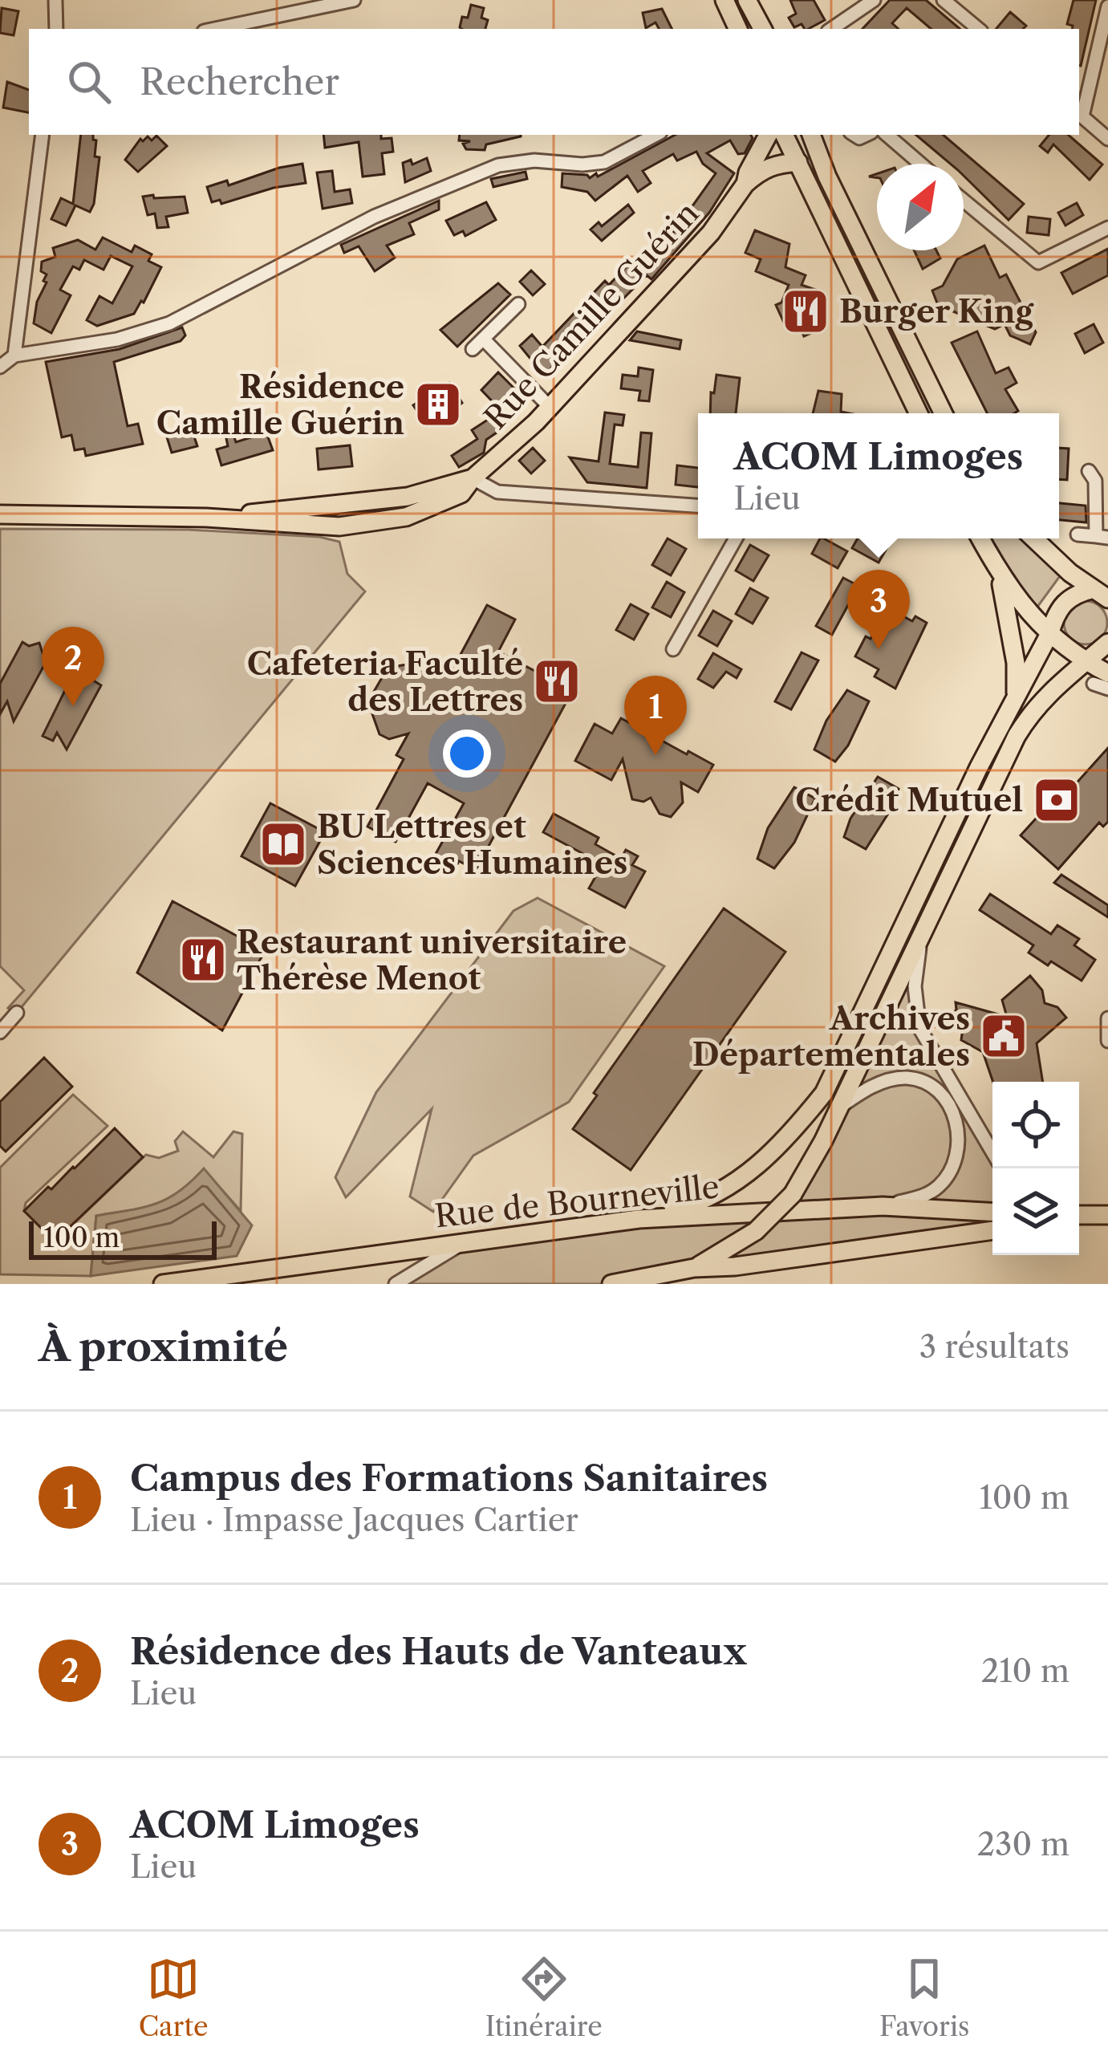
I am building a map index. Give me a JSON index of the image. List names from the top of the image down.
{
  "streets": {
    "main road": ["Rue Camille Guérin", "Rue de Bourneville"]
  },
  "places": {
    "restaurant": ["Burger King", "Cafeteria Faculté des Lettres", "Restaurant universitaire Thérèse Menot"],
    "building": ["Résidence Camille Guérin"],
    "bank": ["Crédit Mutuel"],
    "library": ["BU Lettres et Sciences Humaines"],
    "public building": ["Archives Départementales"]
  },
  "scale_bar": "100 m",
  "north": "top right",
  "page": {
    "search": "Rechercher",
    "popup": ["ACOM Limoges", "Lieu"],
    "pins": ["3", "2", "1"],
    "scale": "100 m",
    "heading": ["À proximité", "3 résultats"],
    "list": [
      {
        "mark": "1",
        "name": "Campus des Formations Sanitaires",
        "note": "Lieu · Impasse Jacques Cartier",
        "value": "100 m"
      },
      {
        "mark": "2",
        "name": "Résidence des Hauts de Vanteaux",
        "note": "Lieu",
        "value": "210 m"
      },
      {
        "mark": "3",
        "name": "ACOM Limoges",
        "note": "Lieu",
        "value": "230 m"
      }
    ],
    "nav": ["Carte", "Itinéraire", "Favoris"]
  }
}
